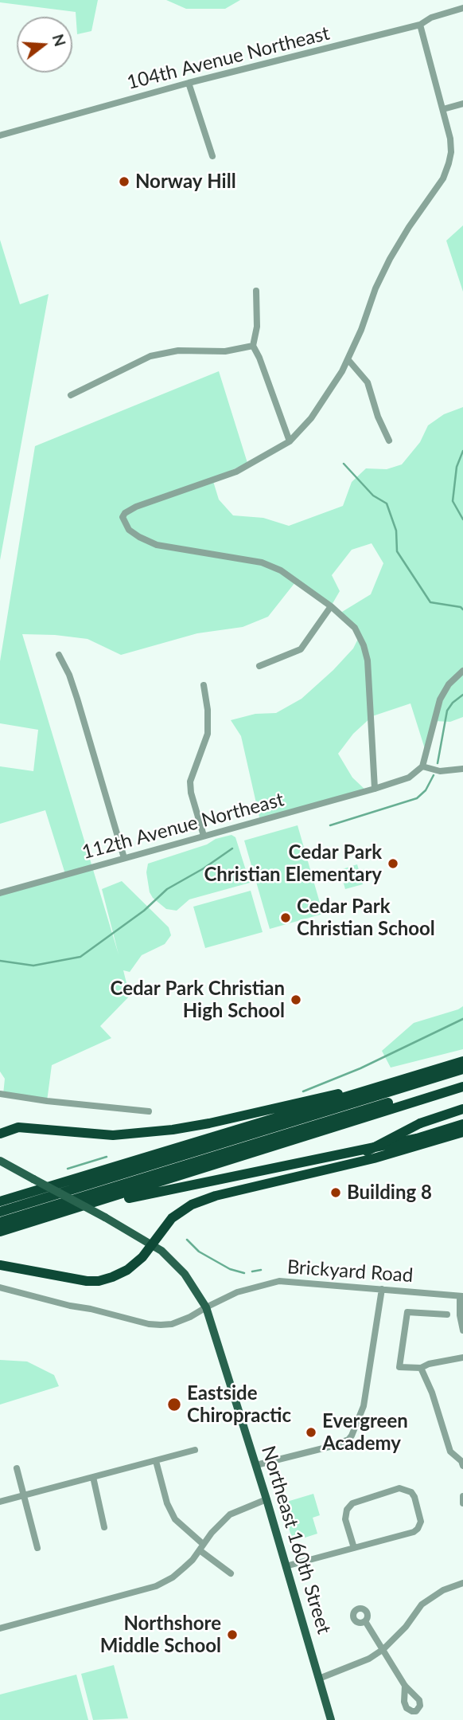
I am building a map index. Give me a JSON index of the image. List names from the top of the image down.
{
  "streets": {
    "main road": ["Northeast 160th Street"],
    "street": ["104th Avenue Northeast", "112th Avenue Northeast", "Brickyard Road"]
  },
  "crossings": [
    ["Brickyard Road", "Northeast 160th Street"]
  ],
  "places": [
    "Norway Hill",
    "Cedar Park Christian Elementary",
    "Cedar Park Christian School",
    "Cedar Park Christian High School",
    "Building 8",
    "Eastside Chiropractic",
    "Evergreen Academy",
    "Northshore Middle School"
  ],
  "north": "right"
}
